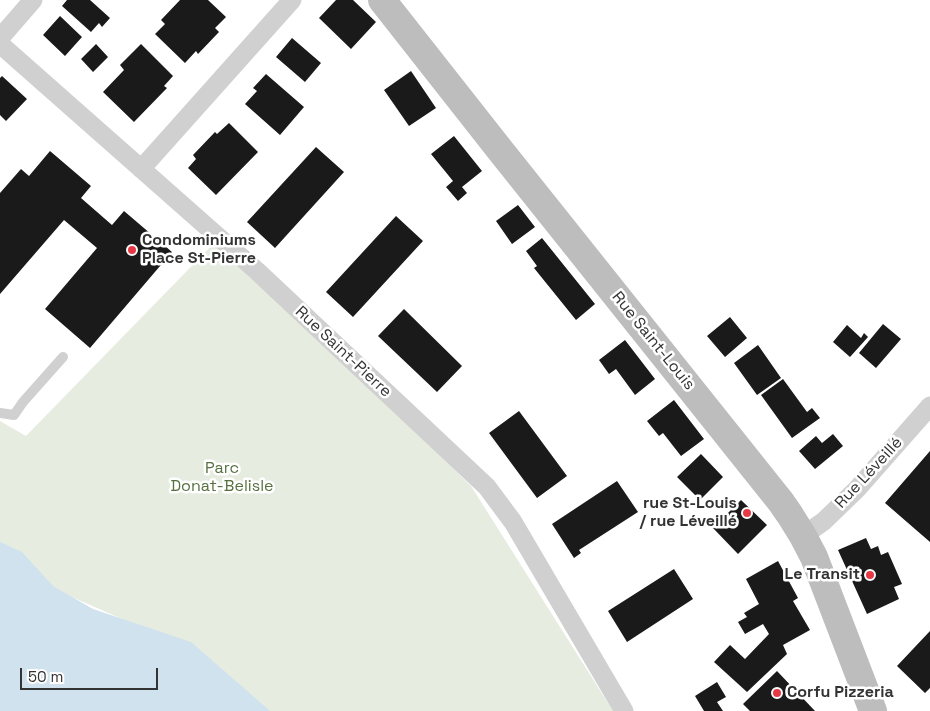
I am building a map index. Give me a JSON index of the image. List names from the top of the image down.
{
  "streets": {
    "main road": ["Rue Saint-Louis"],
    "street": ["Rue Saint-Pierre", "Rue Léveillé"]
  },
  "crossings": [
    ["Rue Saint-Louis", "Rue Léveillé"]
  ],
  "parks": ["Parc Donat-Belisle"],
  "places": [
    "Condominiums Place St-Pierre",
    "rue St-Louis / rue Léveillé",
    "Le Transit",
    "Corfu Pizzeria"
  ],
  "scale_bar": "50 m"
}
